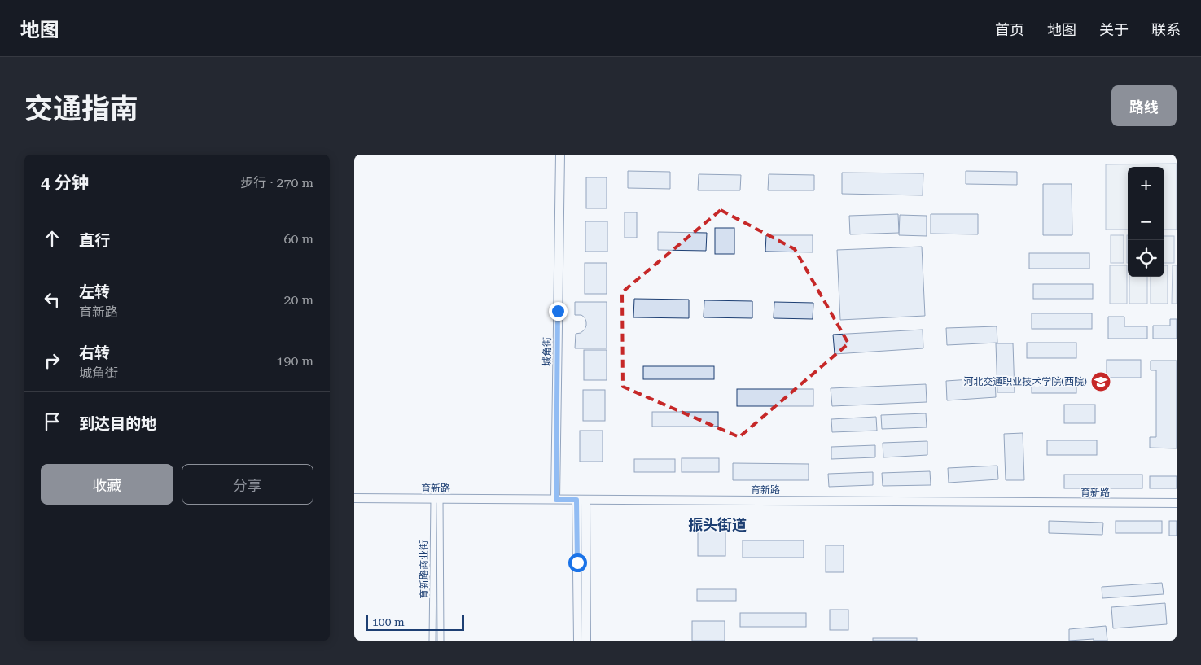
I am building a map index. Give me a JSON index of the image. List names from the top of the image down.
{
  "streets": {
    "street": ["城角街", "育新路", "育新路商业街"]
  },
  "crossings": [
    ["城角街", "育新路"],
    ["育新路", "育新路商业街"]
  ],
  "districts": ["振头街道"],
  "places": {
    "school or university": ["河北交通职业技术学院(西院)"]
  },
  "scale_bar": "100 m",
  "page": {
    "header": "地图",
    "nav": [
      "首页",
      "地图",
      "关于",
      "联系"
    ],
    "title": "交通指南",
    "buttons": [
      "路线",
      ["收藏", "分享"]
    ],
    "heading": ["4 分钟", "步行 · 270 m"],
    "map_buttons": ["+", "−"],
    "list": [
      ["直行", "60 m"],
      ["左转", "育新路", "20 m"],
      ["右转", "城角街", "190 m"],
      "到达目的地"
    ],
    "scale": "100 m"
  }
}
